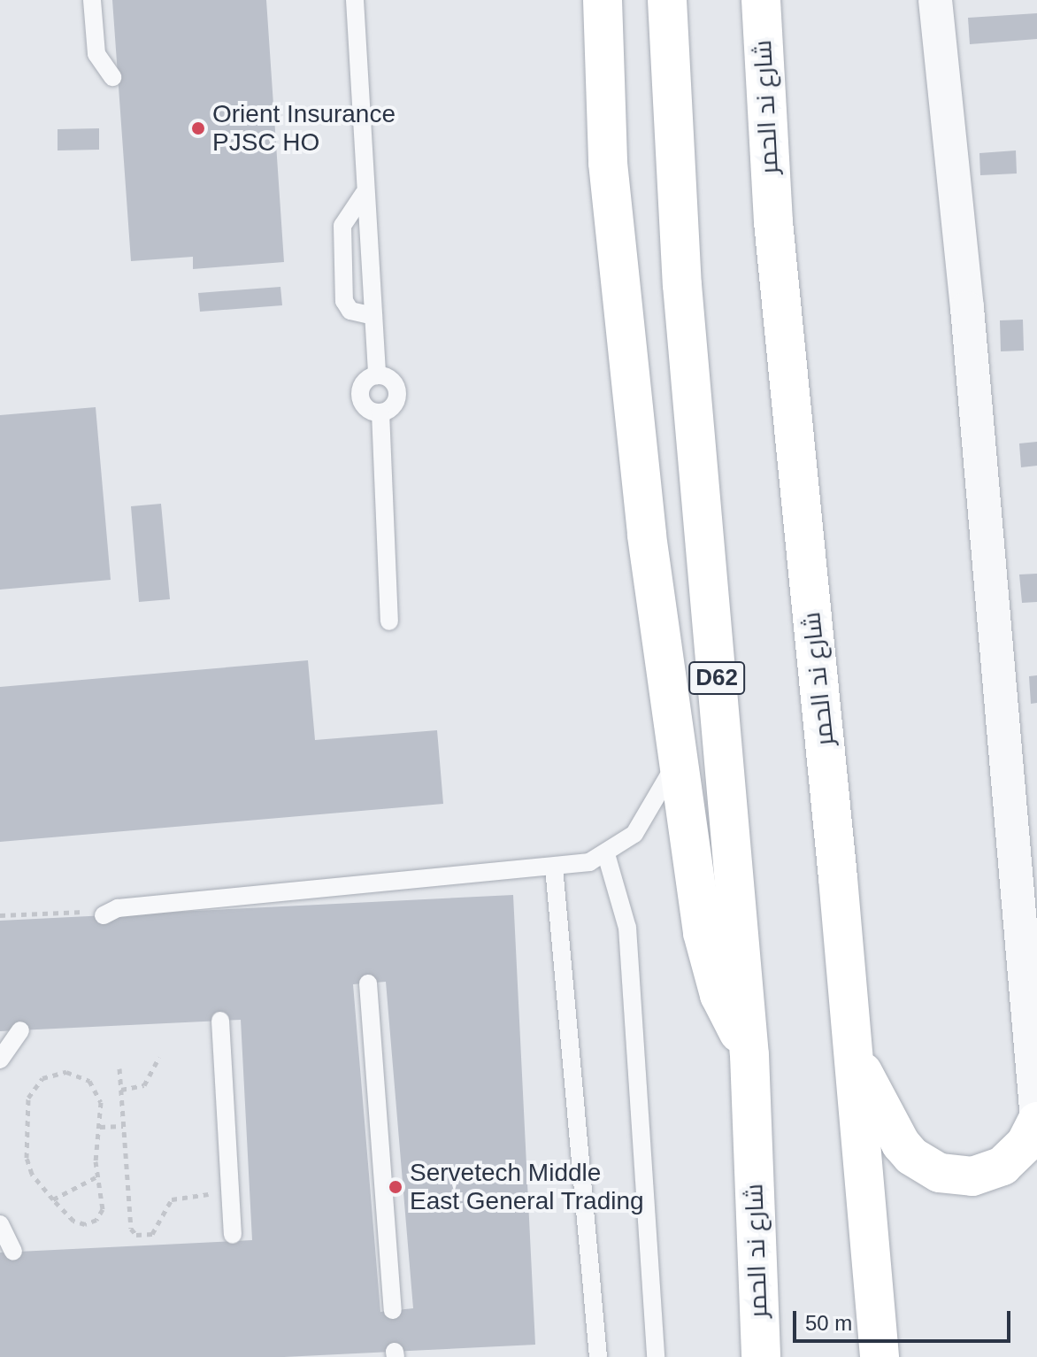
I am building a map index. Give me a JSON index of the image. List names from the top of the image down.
{
  "streets": {
    "main road": ["شارع ند الحمر", "D62"]
  },
  "places": ["Orient Insurance PJSC HO", "Servetech Middle East General Trading"],
  "scale_bar": "50 m"
}
